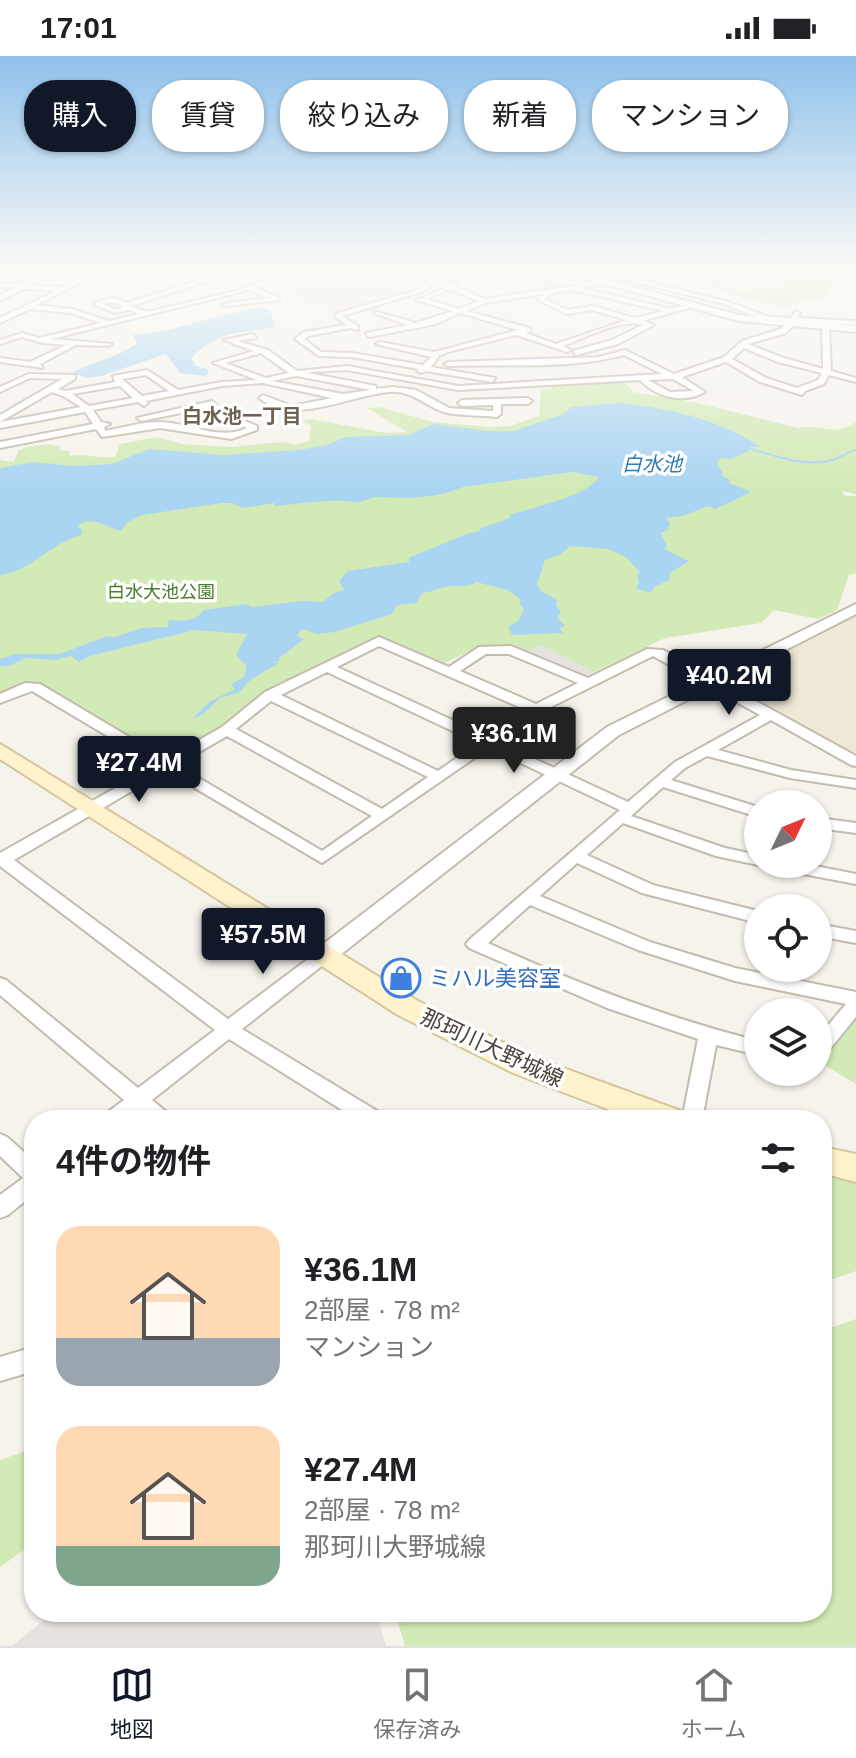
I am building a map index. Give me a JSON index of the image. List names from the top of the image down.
{
  "streets": {
    "main road": ["那珂川大野城線"]
  },
  "districts": ["白水池一丁目"],
  "water": ["白水池"],
  "parks": ["白水大池公園"],
  "places": {
    "shop": ["ミハル美容室"]
  },
  "north": "top right",
  "page": {
    "status": "17:01",
    "chip": [
      "購入",
      "賃貸",
      "絞り込み",
      "新着",
      "マンション"
    ],
    "price": [
      "¥40.2M",
      "¥36.1M",
      "¥27.4M",
      "¥57.5M"
    ],
    "heading": "4件の物件",
    "list": [
      {
        "name": "¥36.1M",
        "note": "2部屋 · 78 m² · マンション"
      },
      {
        "name": "¥27.4M",
        "note": "2部屋 · 78 m² · 那珂川大野城線"
      }
    ],
    "tabs": ["地図", "保存済み", "ホーム"]
  }
}
